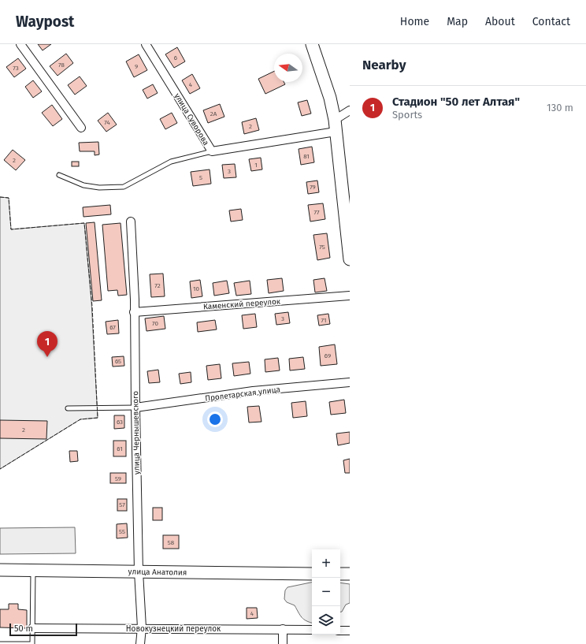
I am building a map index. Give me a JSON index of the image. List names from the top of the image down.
{
  "streets": {
    "street": [
      "улица Суворова",
      "Каменский переулок",
      "Пролетарская улица",
      "улица Чернышевского",
      "улица Анатолия",
      "Новокузнецкий переулок"
    ]
  },
  "crossings": [
    ["Каменский переулок", "улица Чернышевского"],
    ["Пролетарская улица", "улица Чернышевского"],
    ["улица Чернышевского", "улица Анатолия"],
    ["улица Чернышевского", "Новокузнецкий переулок"]
  ],
  "house_numbers": [
    "6",
    "78",
    "9",
    "73",
    "4",
    "2А",
    "74",
    "2",
    "81",
    "2",
    "1",
    "3",
    "5",
    "79",
    "77",
    "75",
    "72",
    "10",
    "3",
    "71",
    "70",
    "67",
    "69",
    "65",
    "63",
    "2",
    "61",
    "59",
    "57",
    "55",
    "58",
    "4"
  ],
  "scale_bar": "50 m",
  "north": "left",
  "page": {
    "header": "Waypost",
    "nav": [
      "Home",
      "Map",
      "About",
      "Contact"
    ],
    "heading": "Nearby",
    "list": [
      {
        "mark": "1",
        "name": "Стадион \"50 лет Алтая\"",
        "note": "Sports",
        "value": "130 m"
      }
    ],
    "pins": "1",
    "map_buttons": ["+", "−"],
    "scale": "50 m"
  }
}
